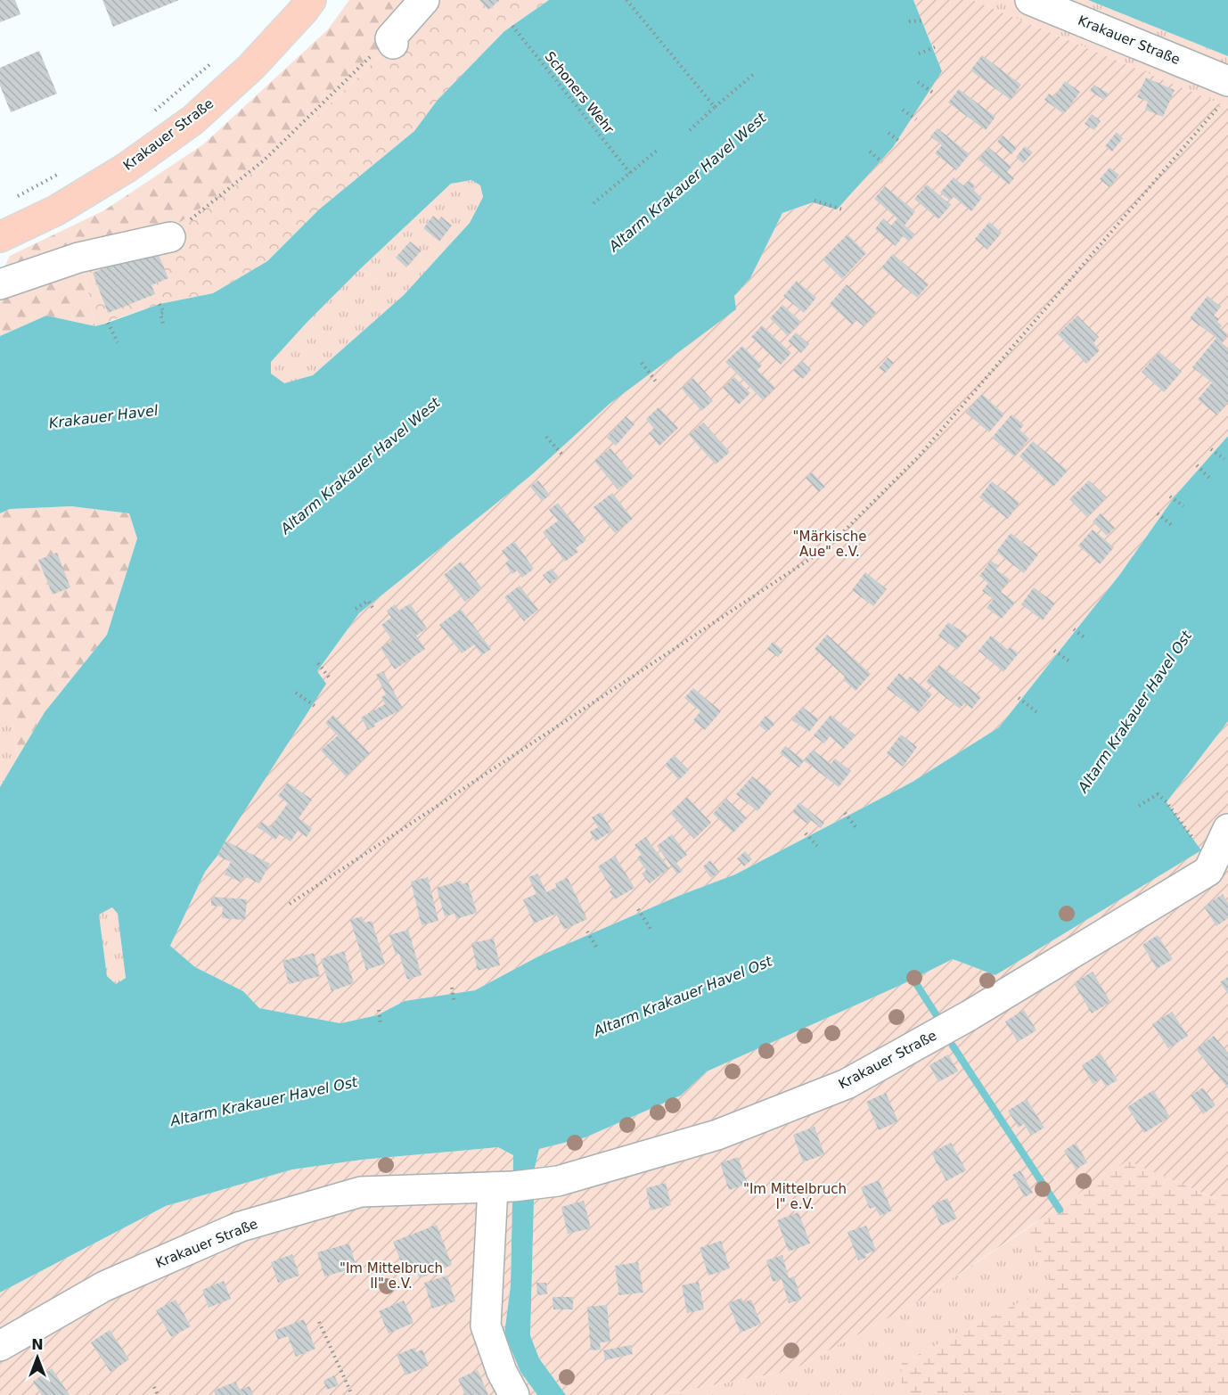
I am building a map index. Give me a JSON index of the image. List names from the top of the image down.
{
  "streets": {
    "main road": ["Krakauer Straße"],
    "path": ["Schoners Wehr"]
  },
  "water": ["Altarm Krakauer Havel West", "Krakauer Havel", "Altarm Krakauer Havel Ost"],
  "parks": ["\"Märkische Aue\" e.V.", "\"Im Mittelbruch I\" e.V.", "\"Im Mittelbruch II\" e.V."],
  "north": "top"
}
